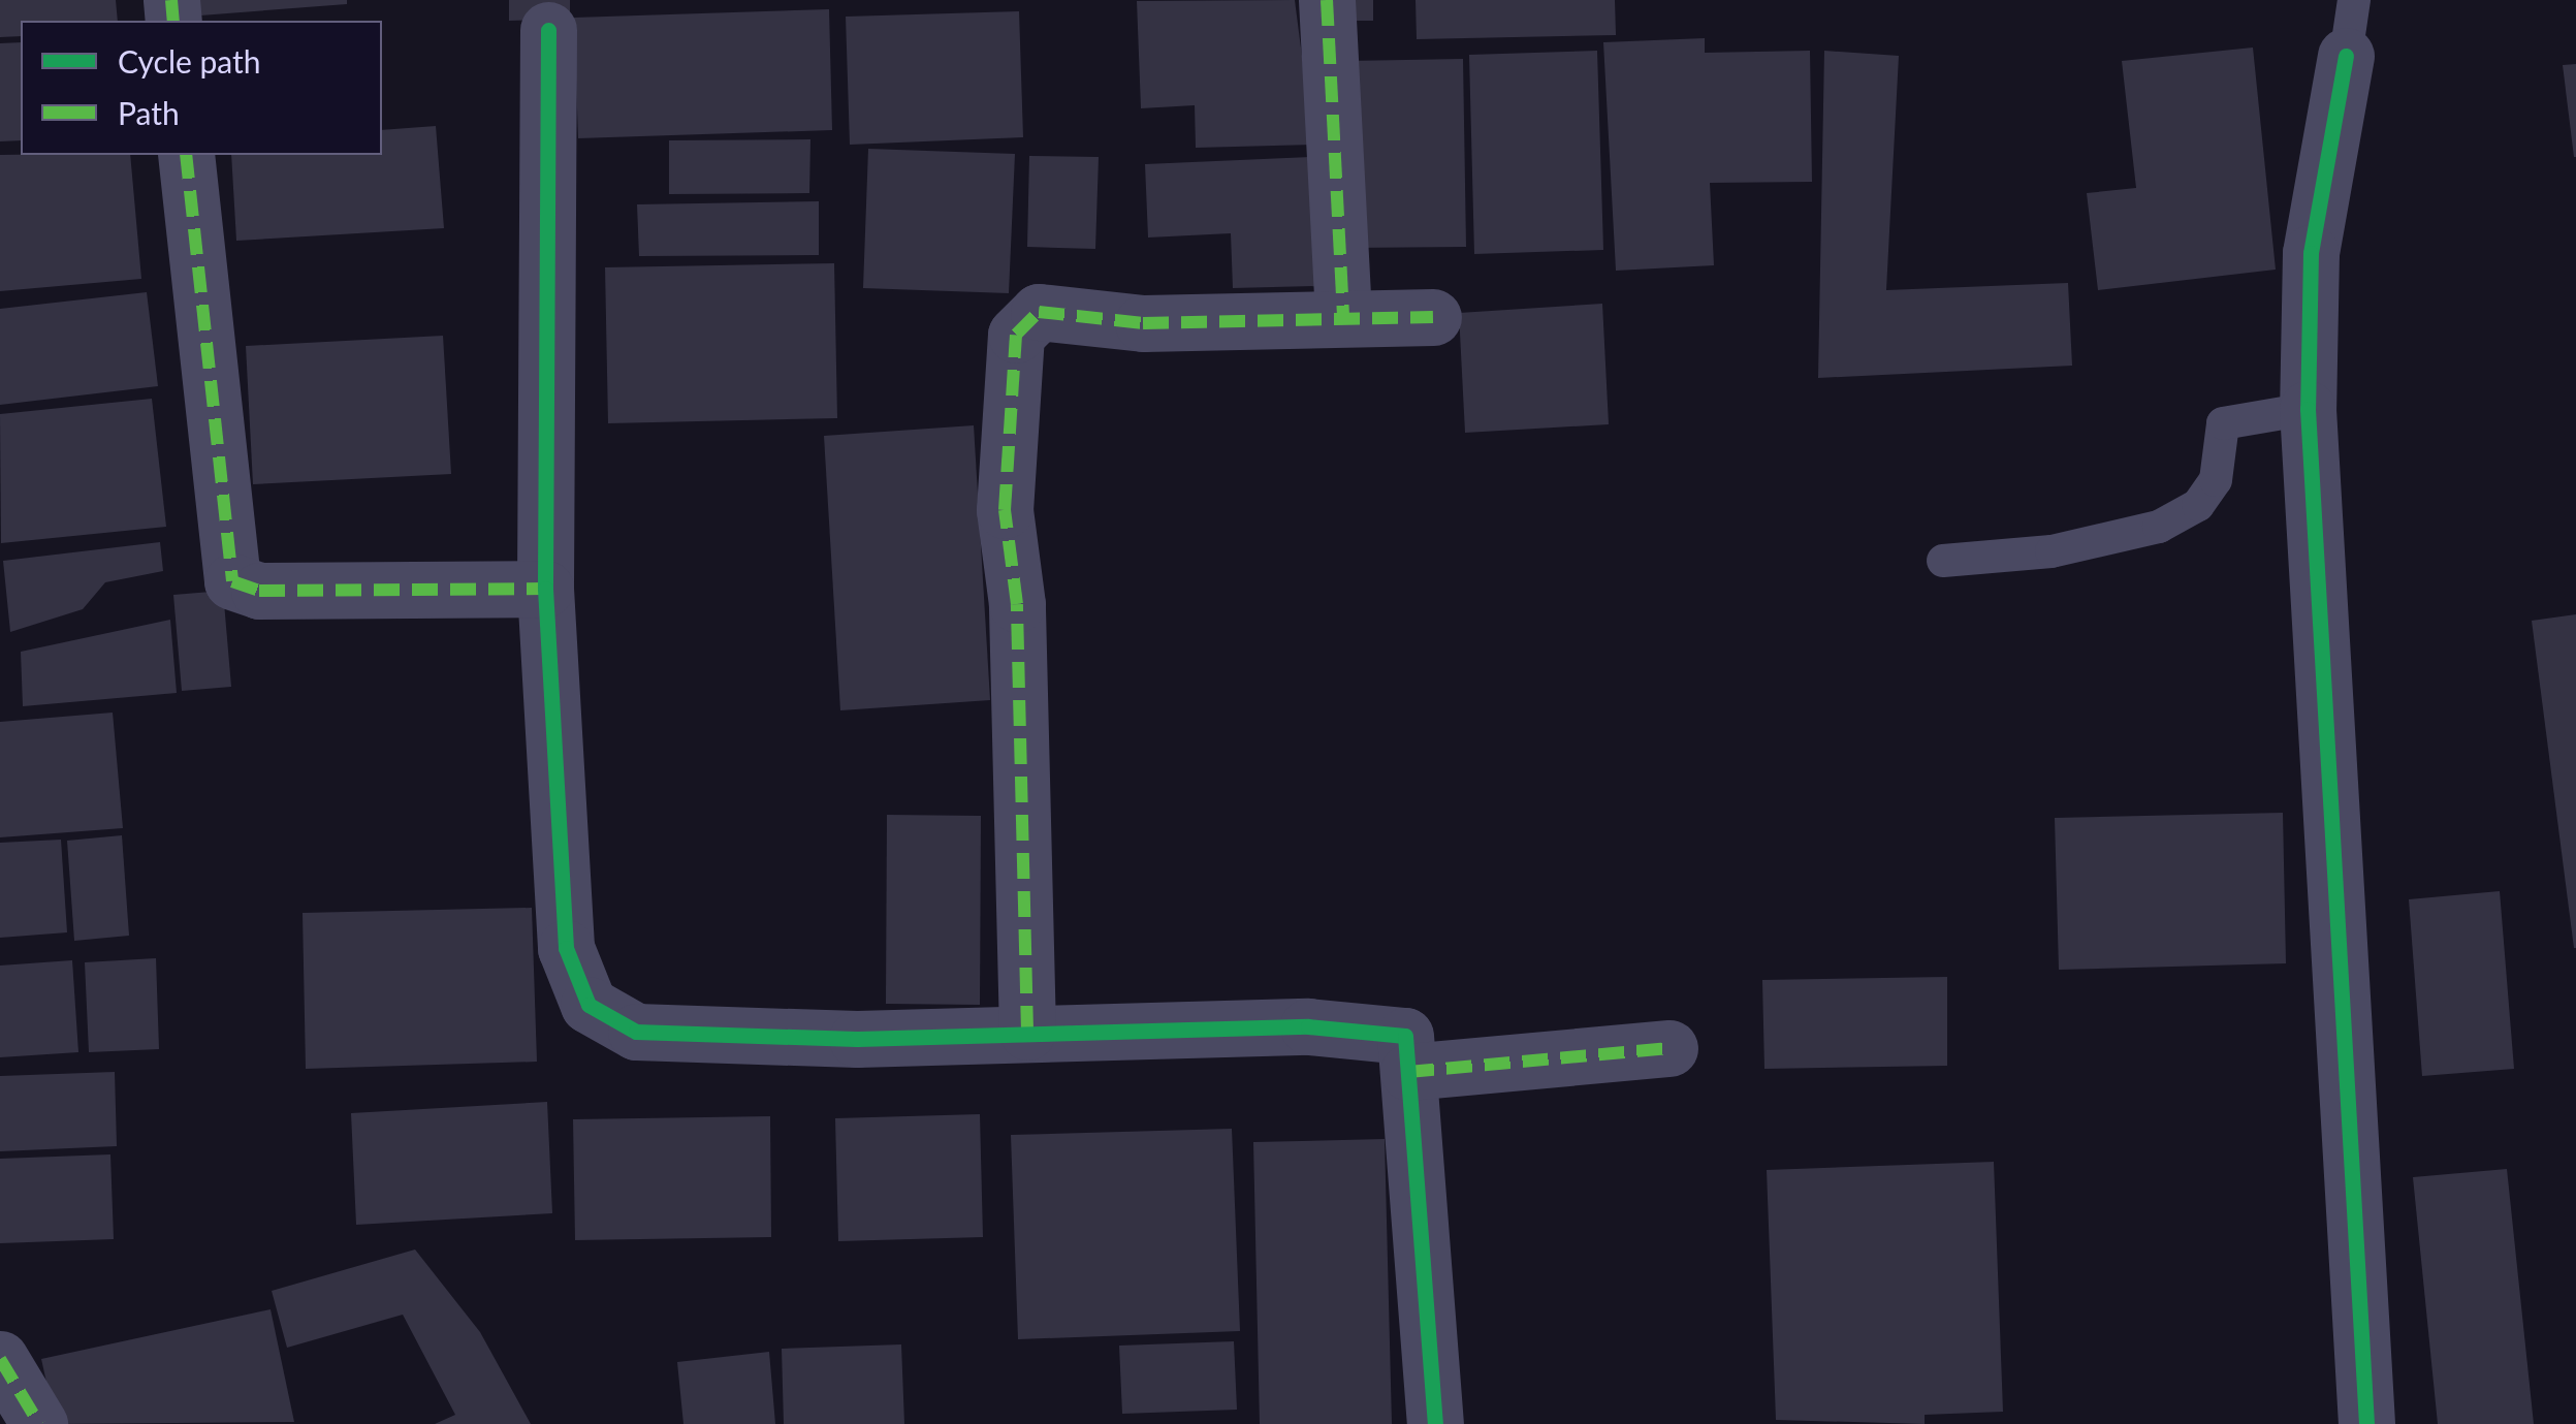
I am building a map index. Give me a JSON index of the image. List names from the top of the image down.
{
  "legend": ["Cycle path", "Path"]
}
